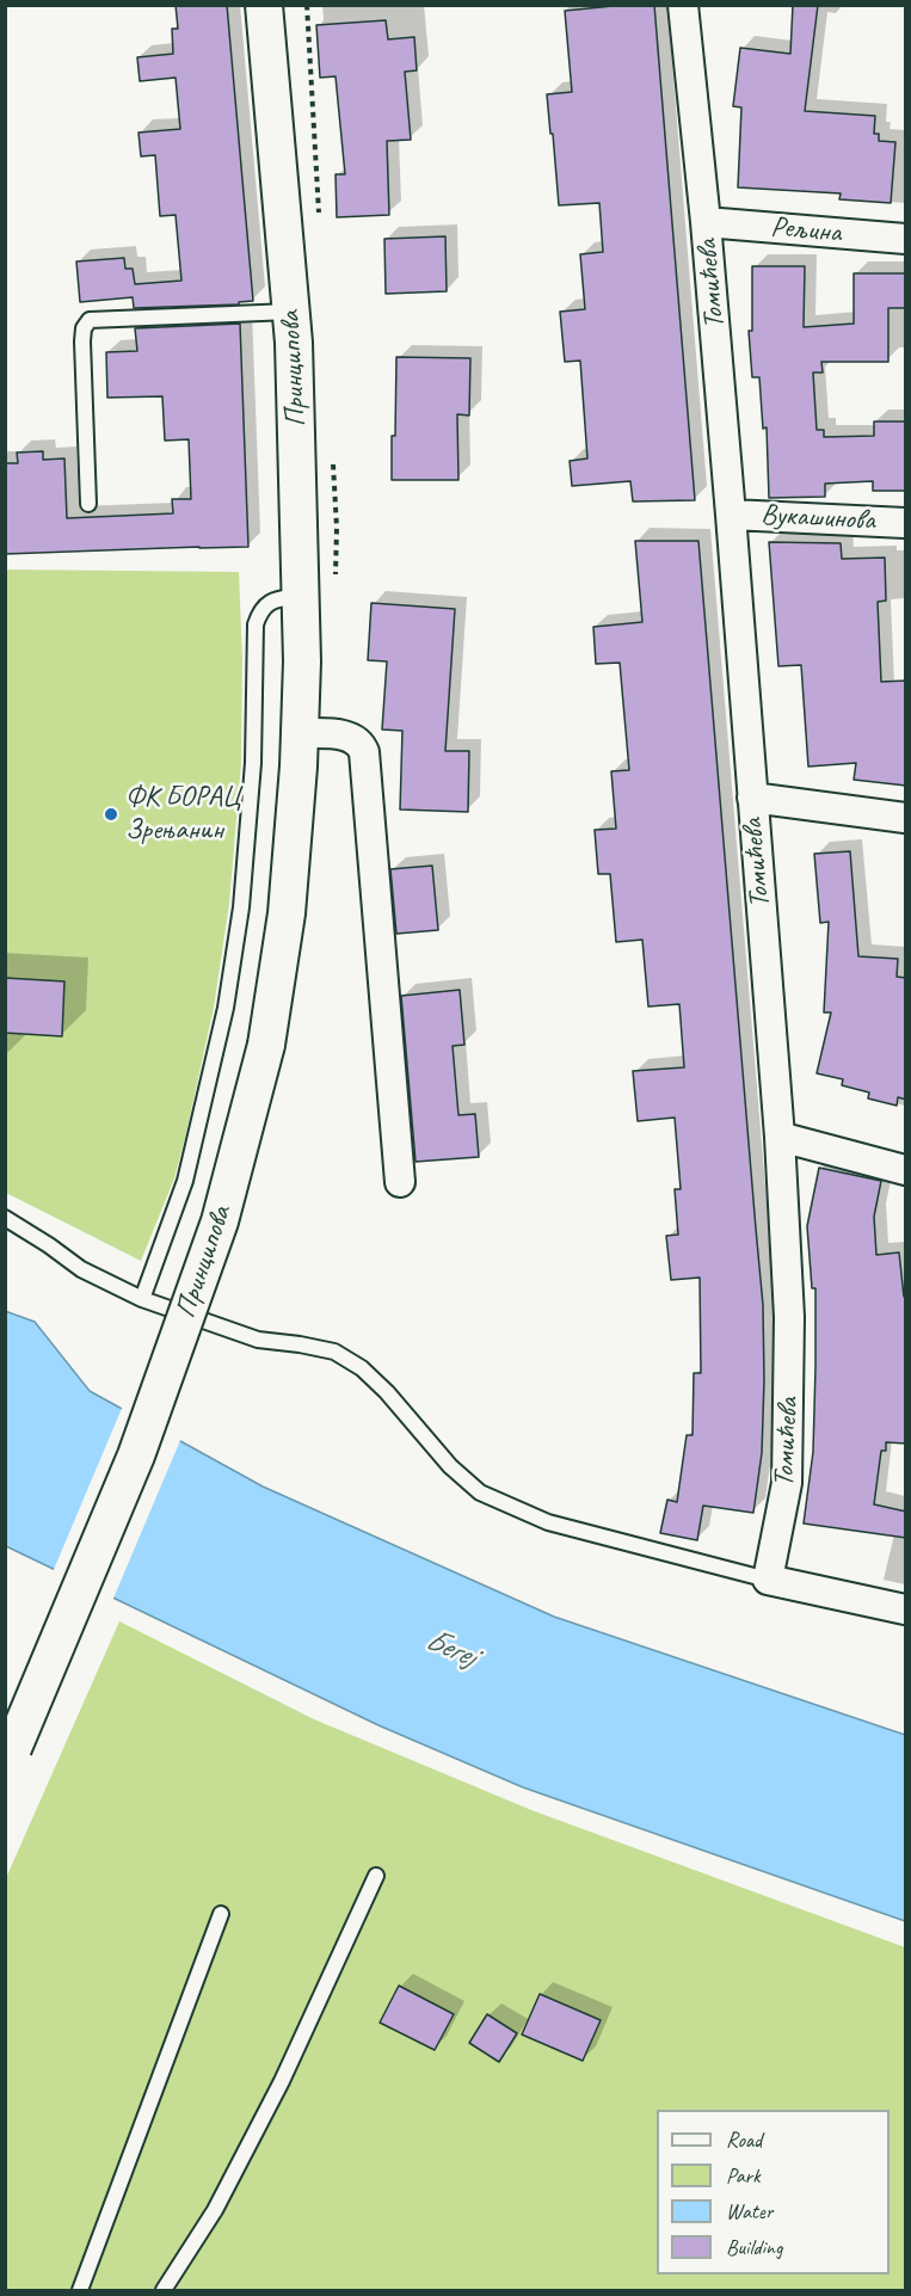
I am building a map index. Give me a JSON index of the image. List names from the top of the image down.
{
  "streets": {
    "street": [
      "Рељина",
      "Томићева",
      "Принципова",
      "Вукашинова"
    ]
  },
  "crossings": [
    ["Рељина", "Томићева"],
    ["Томићева", "Вукашинова"]
  ],
  "water": ["Бегеј"],
  "places": ["ФК БОРАЦ Зрењанин"],
  "legend": [
    "Road",
    "Park",
    "Water",
    "Building"
  ]
}
